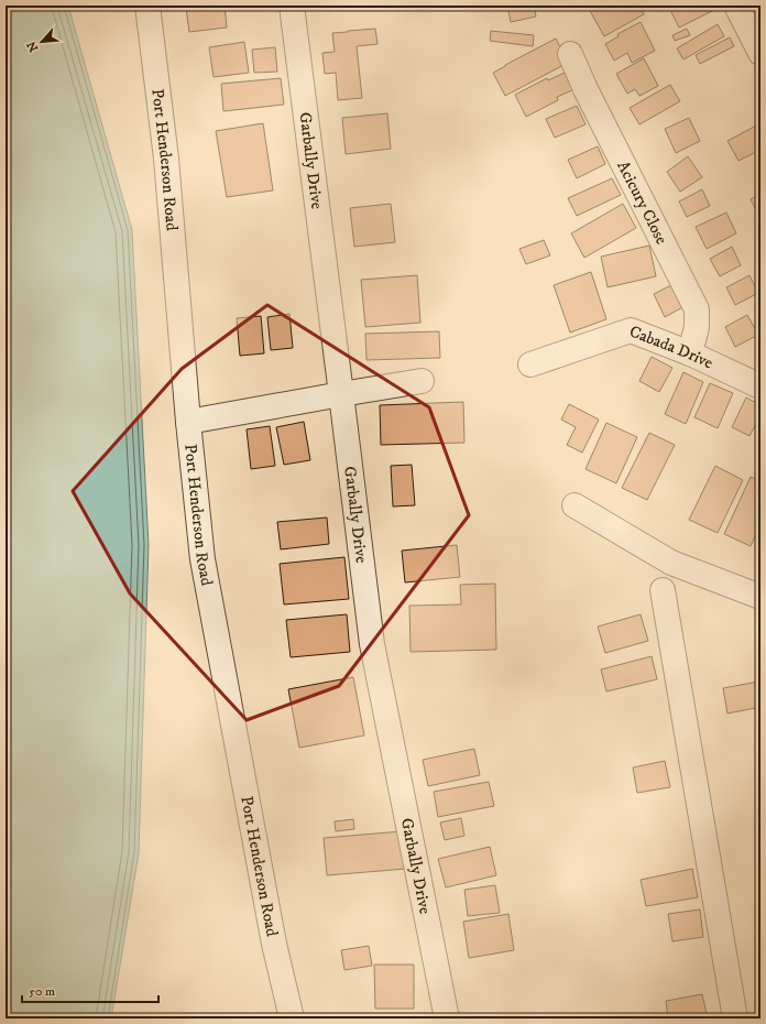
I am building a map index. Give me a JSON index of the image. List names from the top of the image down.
{
  "streets": {
    "street": [
      "Port Henderson Road",
      "Garbally Drive",
      "Acicury Close",
      "Cabada Drive"
    ]
  },
  "crossings": [
    ["Acicury Close", "Cabada Drive"]
  ],
  "scale_bar": "50 m",
  "north": "bottom left"
}
